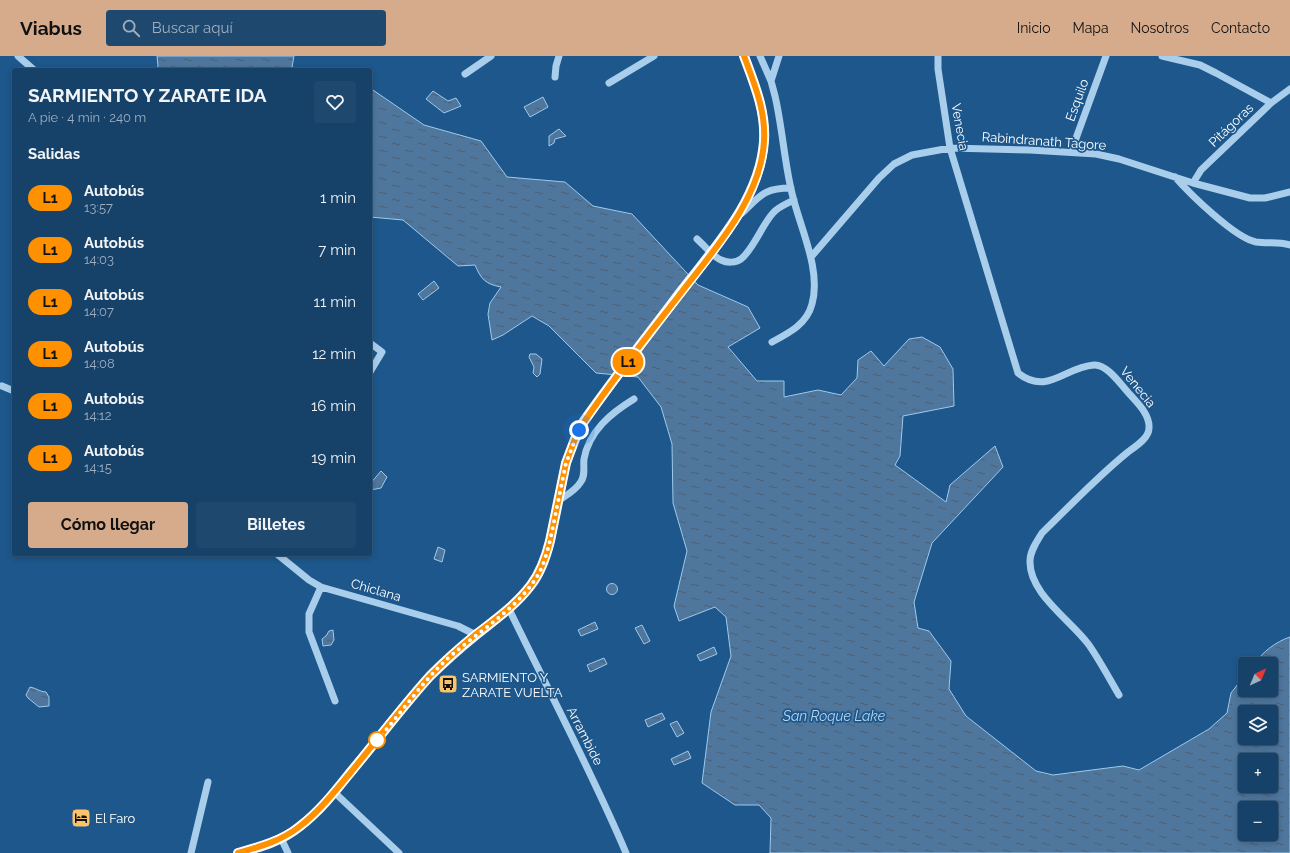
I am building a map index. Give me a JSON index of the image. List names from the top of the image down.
{
  "streets": {
    "street": [
      "Esquilo",
      "Pitágoras",
      "Venecia",
      "Rabindranath Tagore",
      "Chiclana",
      "Arrambide"
    ]
  },
  "crossings": [
    ["Esquilo", "Rabindranath Tagore"],
    ["Pitágoras", "Rabindranath Tagore"],
    ["Venecia", "Rabindranath Tagore"]
  ],
  "water": ["San Roque Lake"],
  "places": {
    "bus stop": ["SARMIENTO Y ZARATE VUELTA"],
    "hotel": ["El Faro"]
  },
  "lines": ["bus line L1"],
  "north": "top right",
  "page": {
    "header": "Viabus",
    "search": "Buscar aquí",
    "nav": [
      "Inicio",
      "Mapa",
      "Nosotros",
      "Contacto"
    ],
    "on_map": "L1",
    "heading": [
      ["SARMIENTO Y ZARATE IDA", "A pie · 4 min · 240 m"],
      "Salidas"
    ],
    "list": [
      {
        "mark": "L1",
        "name": "Autobús",
        "note": "13:57",
        "value": "1 min"
      },
      {
        "mark": "L1",
        "name": "Autobús",
        "note": "14:03",
        "value": "7 min"
      },
      {
        "mark": "L1",
        "name": "Autobús",
        "note": "14:07",
        "value": "11 min"
      },
      {
        "mark": "L1",
        "name": "Autobús",
        "note": "14:08",
        "value": "12 min"
      },
      {
        "mark": "L1",
        "name": "Autobús",
        "note": "14:12",
        "value": "16 min"
      },
      {
        "mark": "L1",
        "name": "Autobús",
        "note": "14:15",
        "value": "19 min"
      }
    ],
    "buttons": ["Cómo llegar", "Billetes"],
    "map_buttons": ["+", "−"]
  }
}
